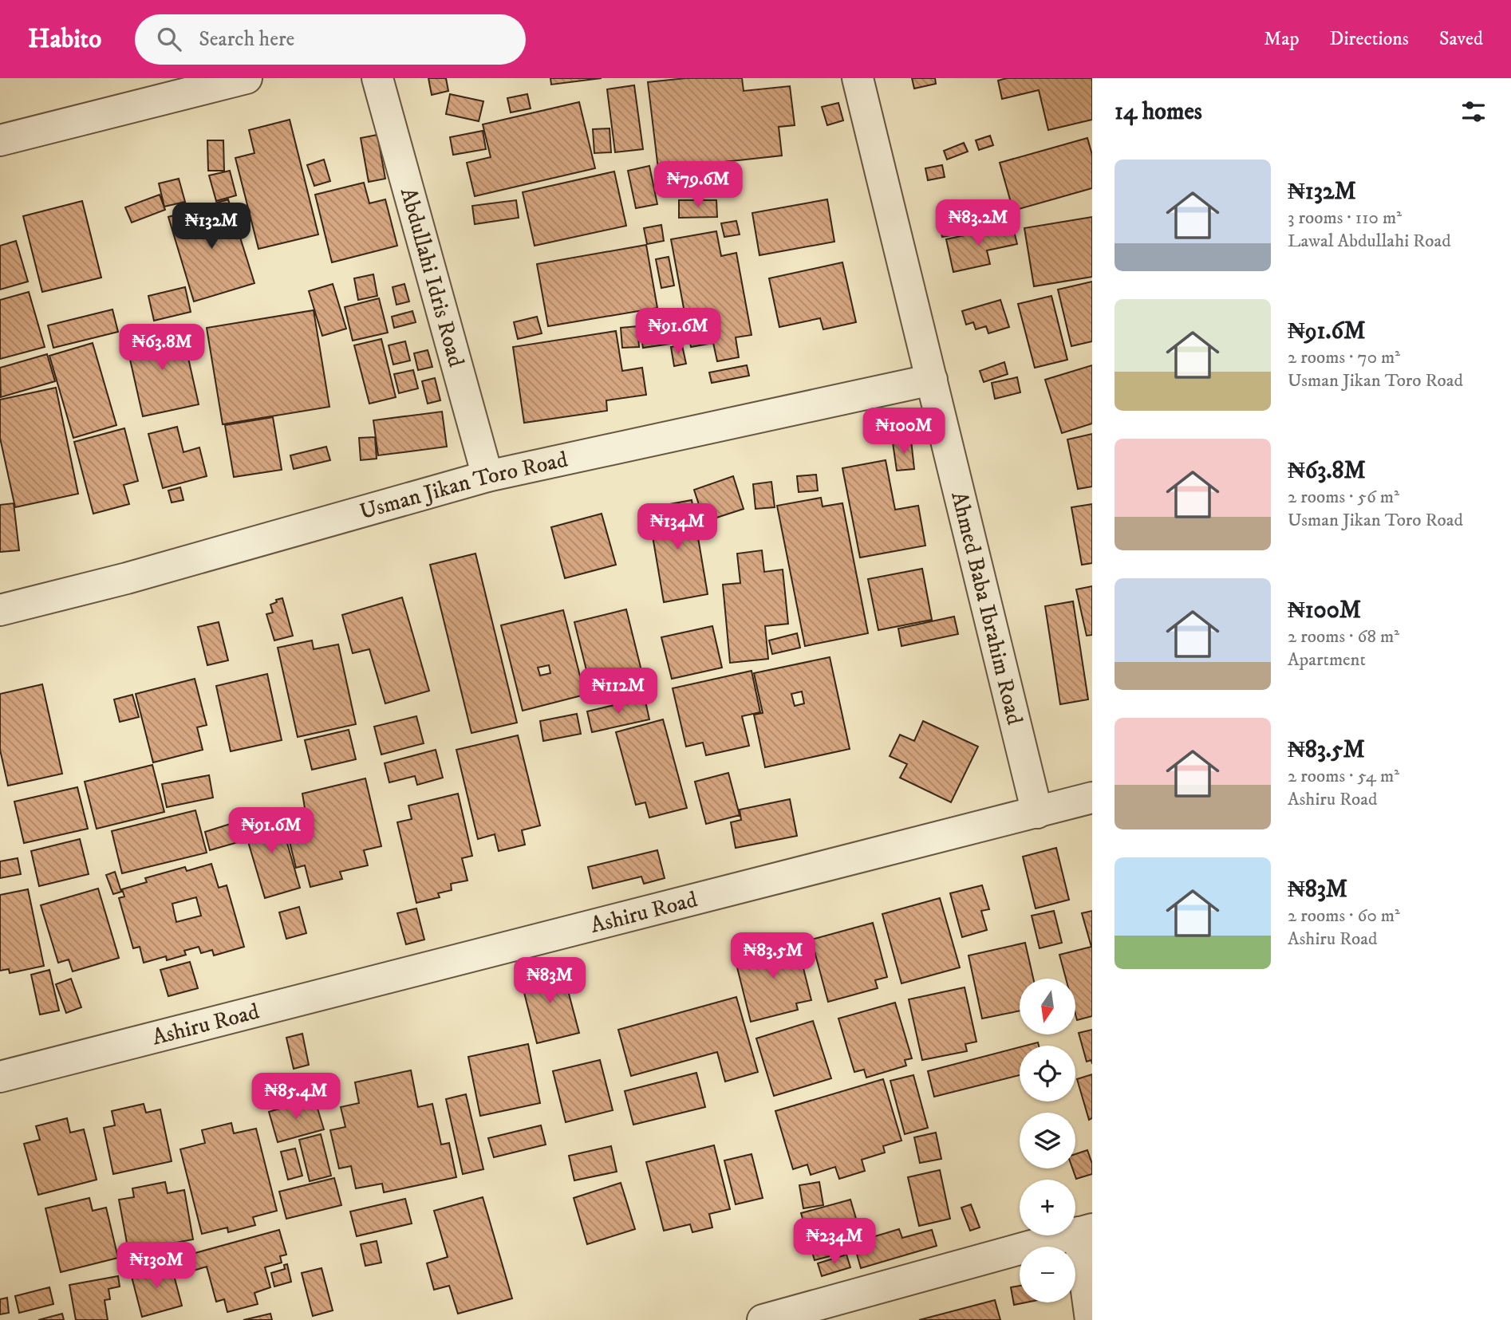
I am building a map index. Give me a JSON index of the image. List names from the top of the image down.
{
  "streets": {
    "street": [
      "Abdullahi Idris Road",
      "Usman Jikan Toro Road",
      "Ahmed Baba Ibrahim Road",
      "Ashiru Road"
    ]
  },
  "crossings": [
    ["Abdullahi Idris Road", "Usman Jikan Toro Road"],
    ["Usman Jikan Toro Road", "Ahmed Baba Ibrahim Road"],
    ["Ahmed Baba Ibrahim Road", "Ashiru Road"]
  ],
  "north": "bottom",
  "page": {
    "header": "Habito",
    "search": "Search here",
    "nav": ["Map", "Directions", "Saved"],
    "heading": "14 homes",
    "list": [
      {
        "name": "₦132M",
        "note": "3 rooms · 110 m² · Lawal Abdullahi Road"
      },
      {
        "name": "₦91.6M",
        "note": "2 rooms · 70 m² · Usman Jikan Toro Road"
      },
      {
        "name": "₦63.8M",
        "note": "2 rooms · 56 m² · Usman Jikan Toro Road"
      },
      {
        "name": "₦100M",
        "note": "2 rooms · 68 m² · Apartment"
      },
      {
        "name": "₦83.5M",
        "note": "2 rooms · 54 m² · Ashiru Road"
      },
      {
        "name": "₦83M",
        "note": "2 rooms · 60 m² · Ashiru Road"
      }
    ],
    "price": [
      "₦79.6M",
      "₦83.2M",
      "₦132M",
      "₦91.6M",
      "₦63.8M",
      "₦100M",
      "₦134M",
      "₦112M",
      "₦91.6M",
      "₦83.5M",
      "₦83M",
      "₦85.4M",
      "₦234M",
      "₦130M"
    ],
    "map_buttons": ["+", "−"]
  }
}
